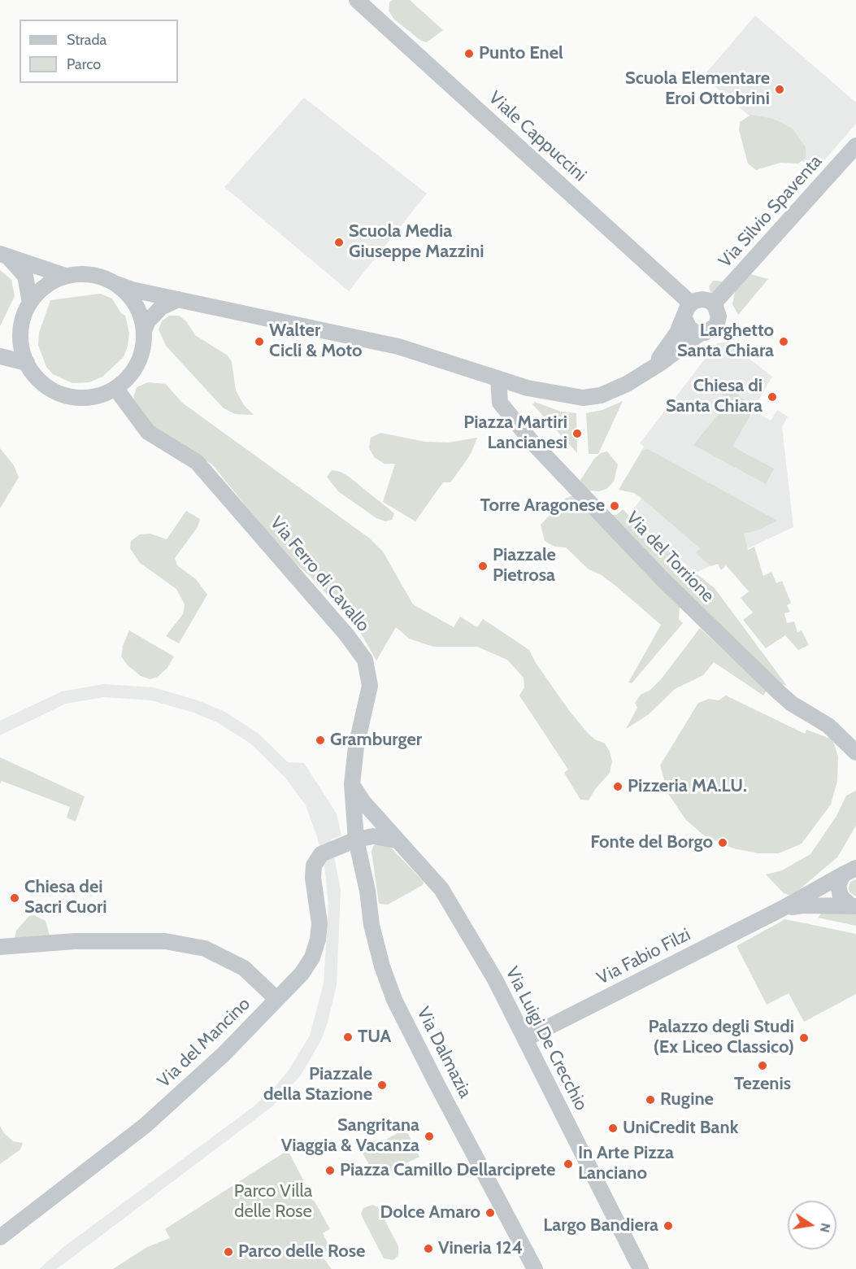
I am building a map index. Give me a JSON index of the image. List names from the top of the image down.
{
  "streets": {
    "street": [
      "Viale Cappuccini",
      "Via Silvio Spaventa",
      "Via del Torrione",
      "Via Ferro di Cavallo",
      "Via Fabio Filzi",
      "Via Luigi De Crecchio",
      "Via del Mancino",
      "Via Dalmazia"
    ]
  },
  "crossings": [
    ["Viale Cappuccini", "Via Silvio Spaventa"],
    ["Via Ferro di Cavallo", "Via Luigi De Crecchio"],
    ["Via Ferro di Cavallo", "Via del Mancino"],
    ["Via Ferro di Cavallo", "Via Dalmazia"],
    ["Via Fabio Filzi", "Via Luigi De Crecchio"],
    ["Via del Mancino", "Via Dalmazia"]
  ],
  "parks": ["Parco Villa delle Rose"],
  "places": [
    "Punto Enel",
    "Scuola Elementare Eroi Ottobrini",
    "Scuola Media Giuseppe Mazzini",
    "Walter Cicli & Moto",
    "Larghetto Santa Chiara",
    "Chiesa di Santa Chiara",
    "Piazza Martiri Lancianesi",
    "Torre Aragonese",
    "Piazzale Pietrosa",
    "Gramburger",
    "Pizzeria MA.LU.",
    "Fonte del Borgo",
    "Chiesa dei Sacri Cuori",
    "TUA",
    "Palazzo degli Studi (Ex Liceo Classico)",
    "Tezenis",
    "Piazzale della Stazione",
    "Rugine",
    "UniCredit Bank",
    "Sangritana Viaggia & Vacanza",
    "In Arte Pizza Lanciano",
    "Piazza Camillo Dellarciprete",
    "Dolce Amaro",
    "Largo Bandiera",
    "Vineria 124",
    "Parco delle Rose"
  ],
  "legend": ["Strada", "Parco"],
  "north": "right"
}
